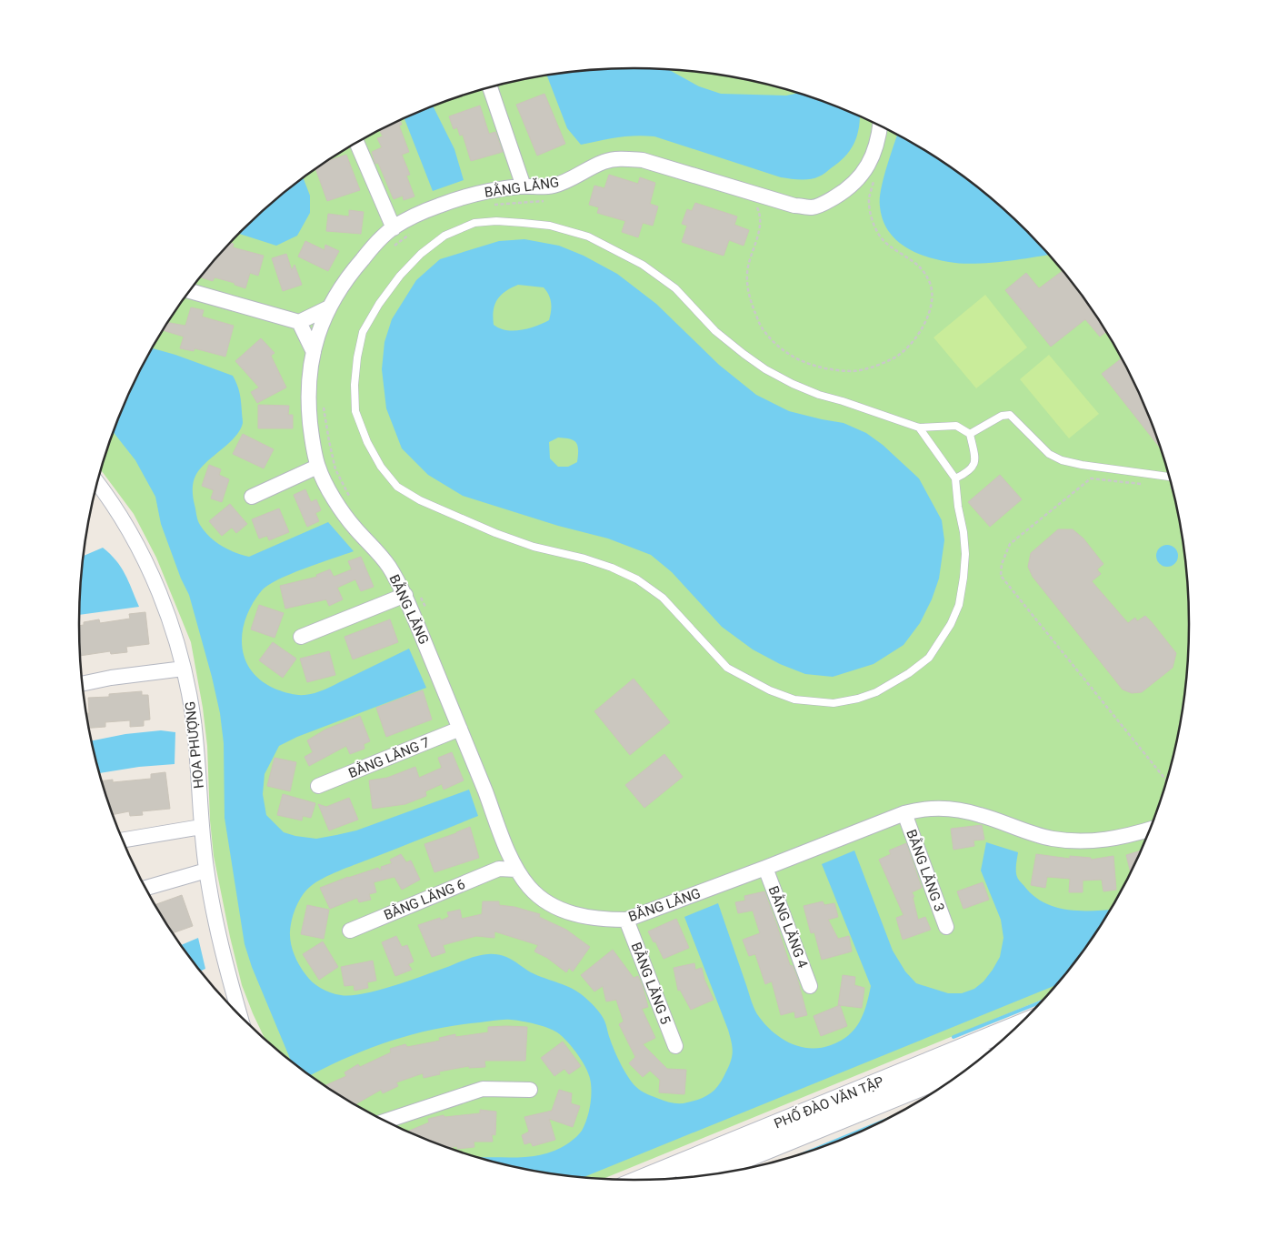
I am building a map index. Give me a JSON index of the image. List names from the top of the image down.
{
  "streets": {
    "main road": ["PHỐ ĐÀO VĂN TẬP"],
    "street": [
      "BẰNG LĂNG",
      "HOA PHƯỢNG",
      "BẰNG LĂNG 7",
      "BẰNG LĂNG 3",
      "BẰNG LĂNG 6",
      "BẰNG LĂNG 4",
      "BẰNG LĂNG 5"
    ]
  },
  "crossings": [
    ["BẰNG LĂNG", "BẰNG LĂNG 7"],
    ["BẰNG LĂNG", "BẰNG LĂNG 3"],
    ["BẰNG LĂNG", "BẰNG LĂNG 4"],
    ["BẰNG LĂNG", "BẰNG LĂNG 5"]
  ]
}
